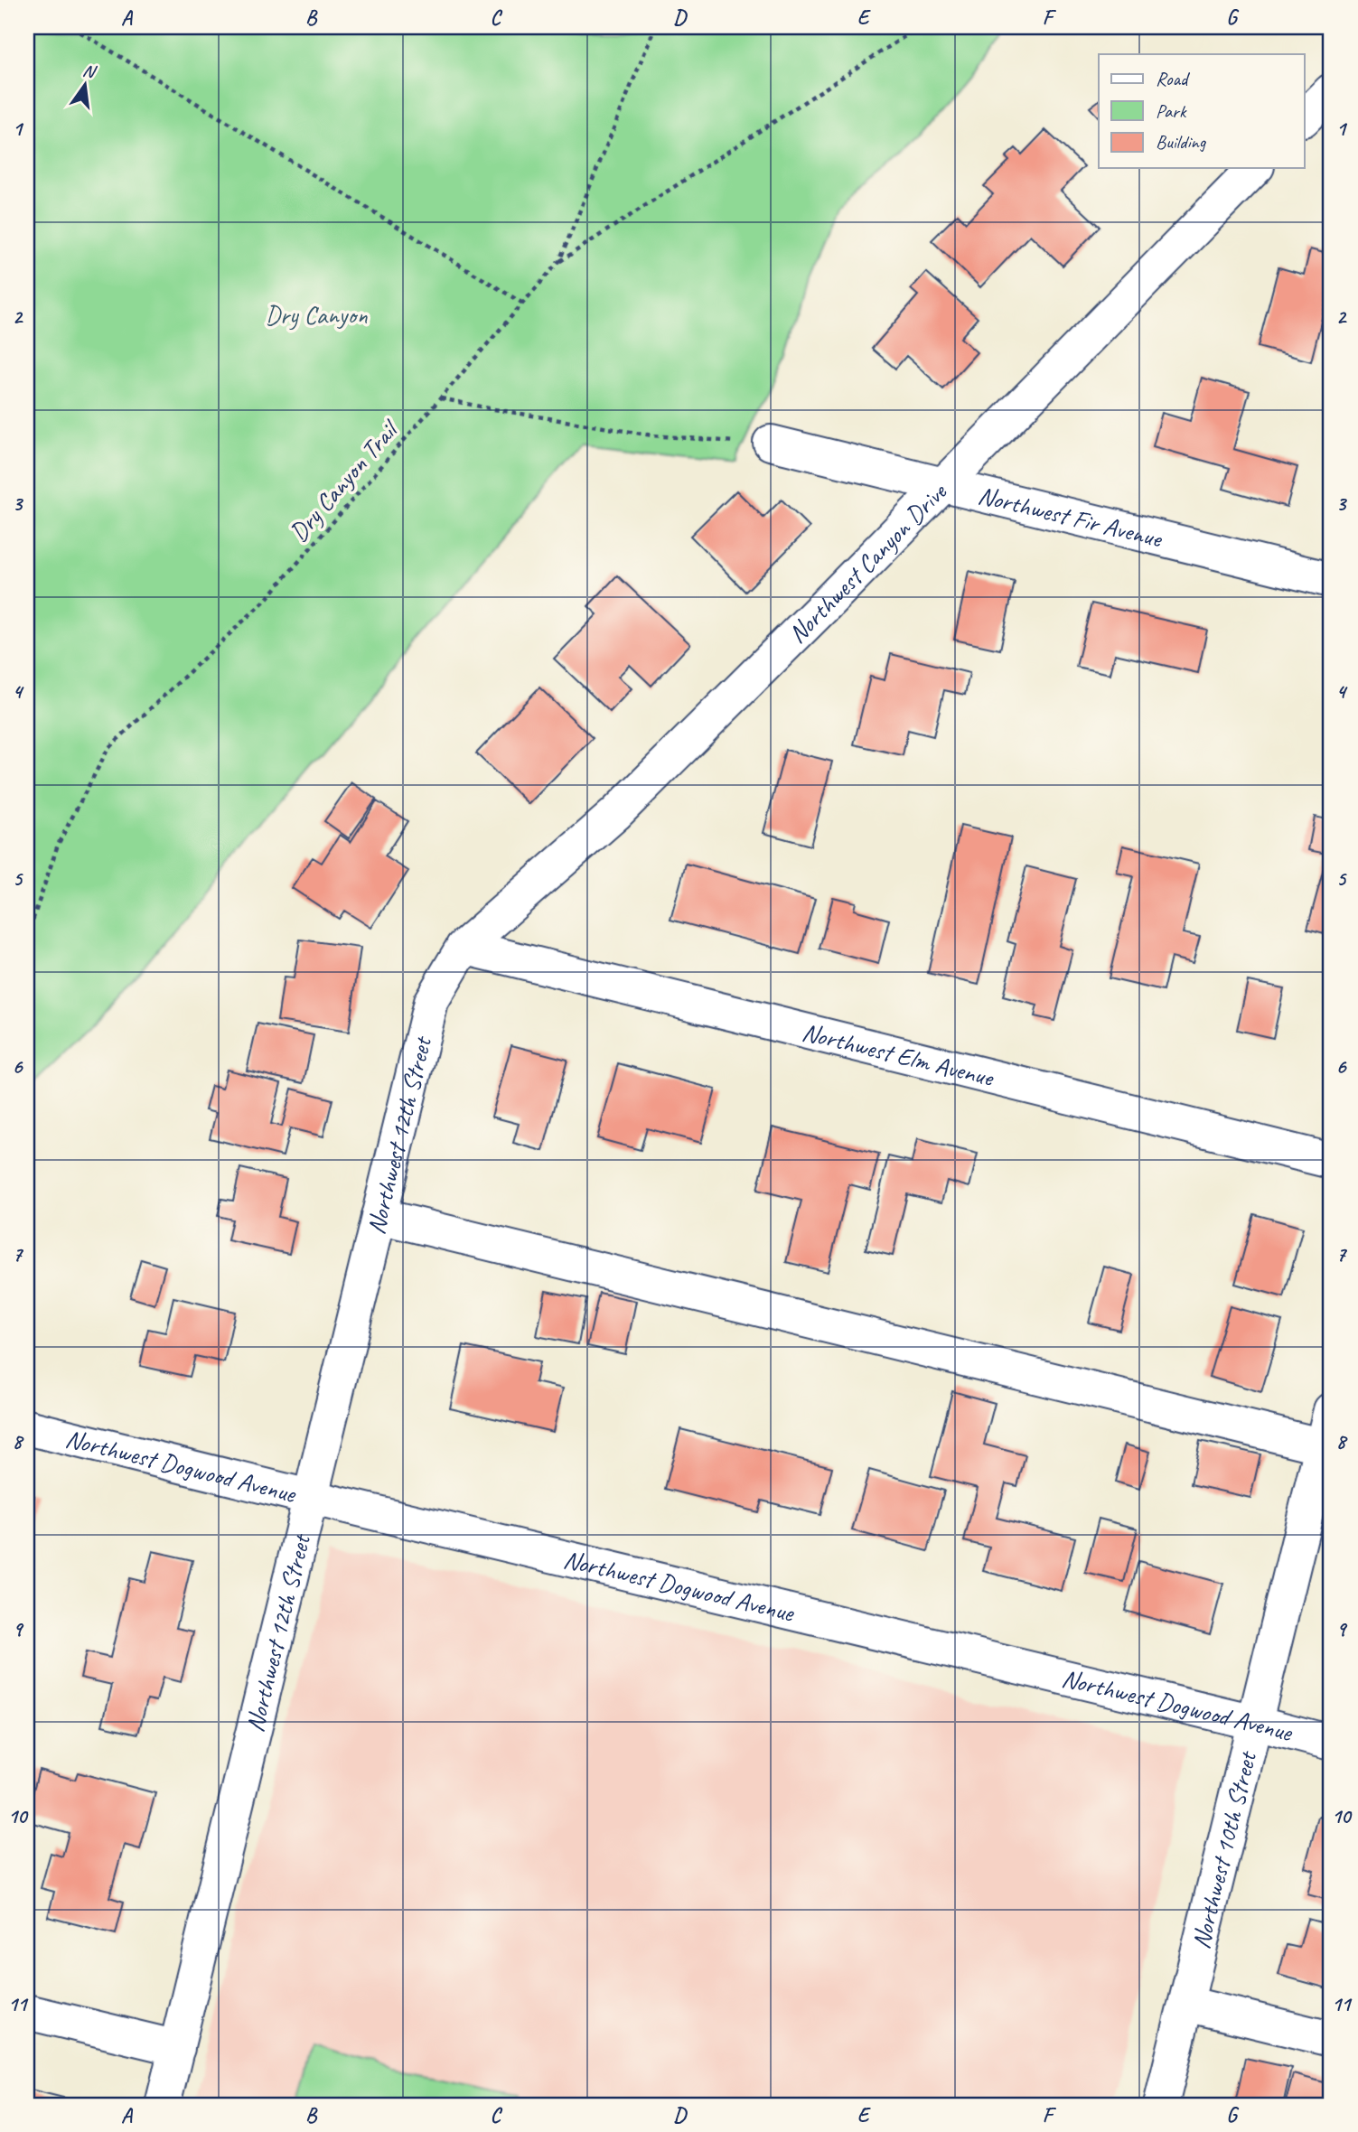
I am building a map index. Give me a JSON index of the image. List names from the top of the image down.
{
  "streets": {
    "street": [
      "Northwest Fir Avenue",
      "Northwest Canyon Drive",
      "Northwest Elm Avenue",
      "Northwest 12th Street",
      "Northwest Dogwood Avenue",
      "Northwest 10th Street"
    ],
    "path": ["Dry Canyon Trail"]
  },
  "crossings": [
    ["Northwest Fir Avenue", "Northwest Canyon Drive"],
    ["Northwest Canyon Drive", "Northwest Elm Avenue"],
    ["Northwest Canyon Drive", "Northwest 12th Street"],
    ["Northwest Elm Avenue", "Northwest 12th Street"],
    ["Northwest 12th Street", "Northwest Dogwood Avenue"],
    ["Northwest Dogwood Avenue", "Northwest 10th Street"]
  ],
  "parks": ["Dry Canyon"],
  "legend": ["Road", "Park", "Building"],
  "north": "top",
  "grid": {
    "columns": [
      "A",
      "B",
      "C",
      "D",
      "E",
      "F",
      "G"
    ],
    "rows": [
      "1",
      "2",
      "3",
      "4",
      "5",
      "6",
      "7",
      "8",
      "9",
      "10",
      "11"
    ]
  }
}
